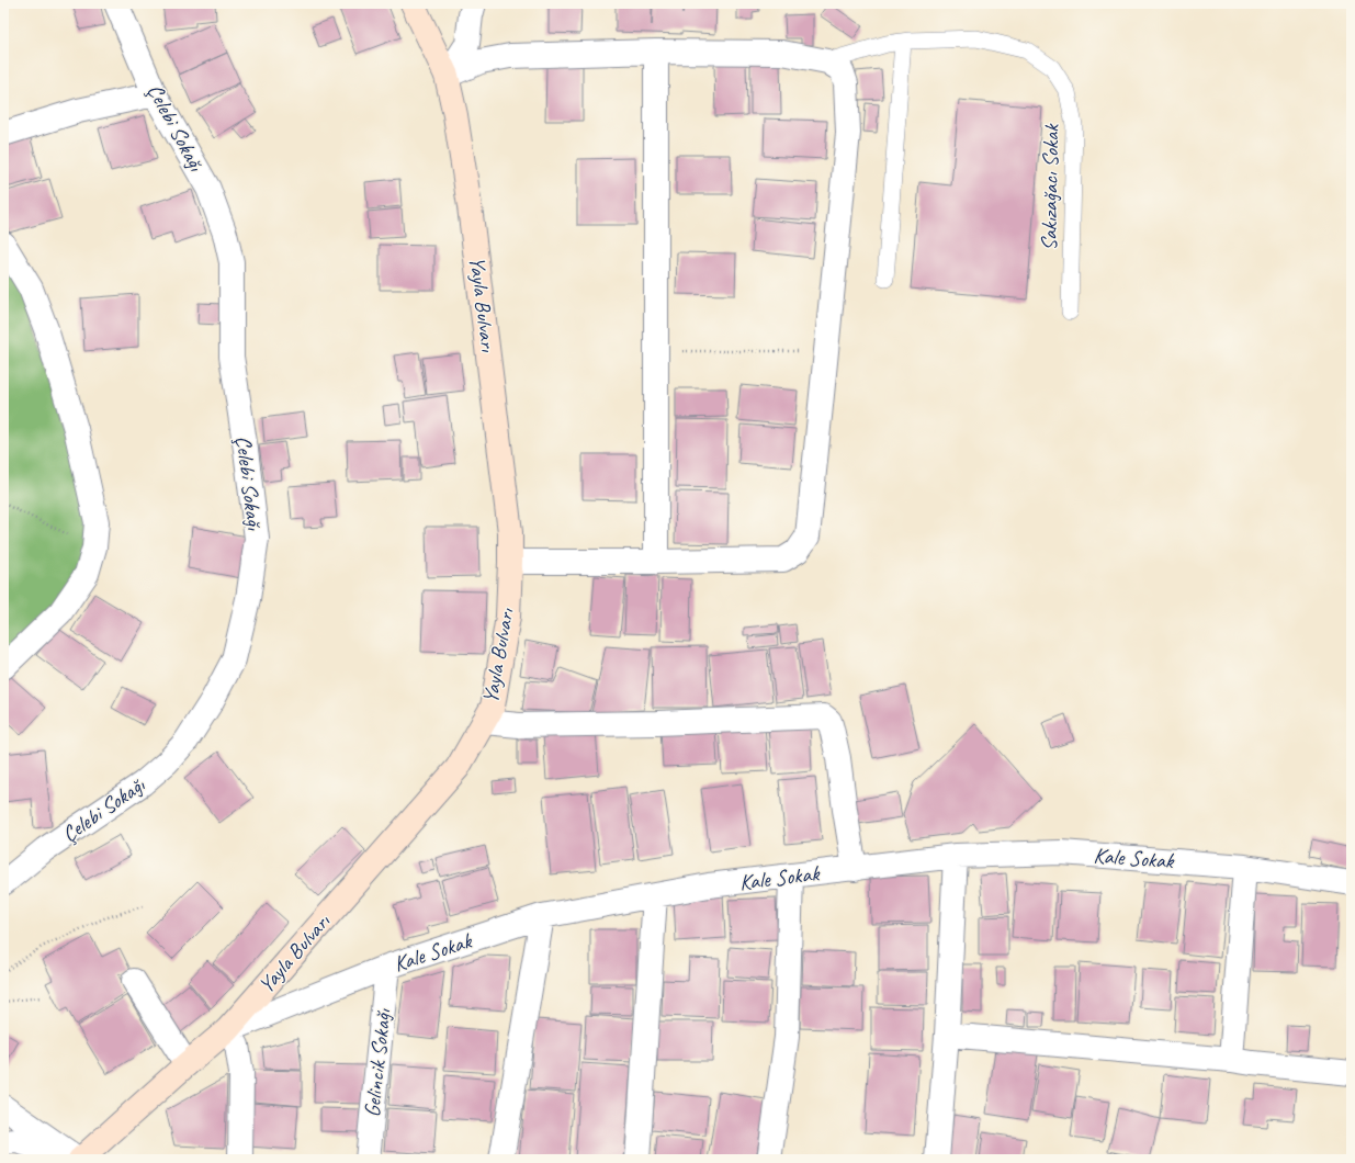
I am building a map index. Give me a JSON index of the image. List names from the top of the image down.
{
  "streets": {
    "main road": ["Yayla Bulvarı"],
    "street": ["Çelebi Sokağı", "Kale Sokak", "Gelincik Sokağı"],
    "lane": ["Sakızağacı Sokak"]
  },
  "crossings": [
    ["Yayla Bulvarı", "Kale Sokak"],
    ["Kale Sokak", "Gelincik Sokağı"]
  ]
}
